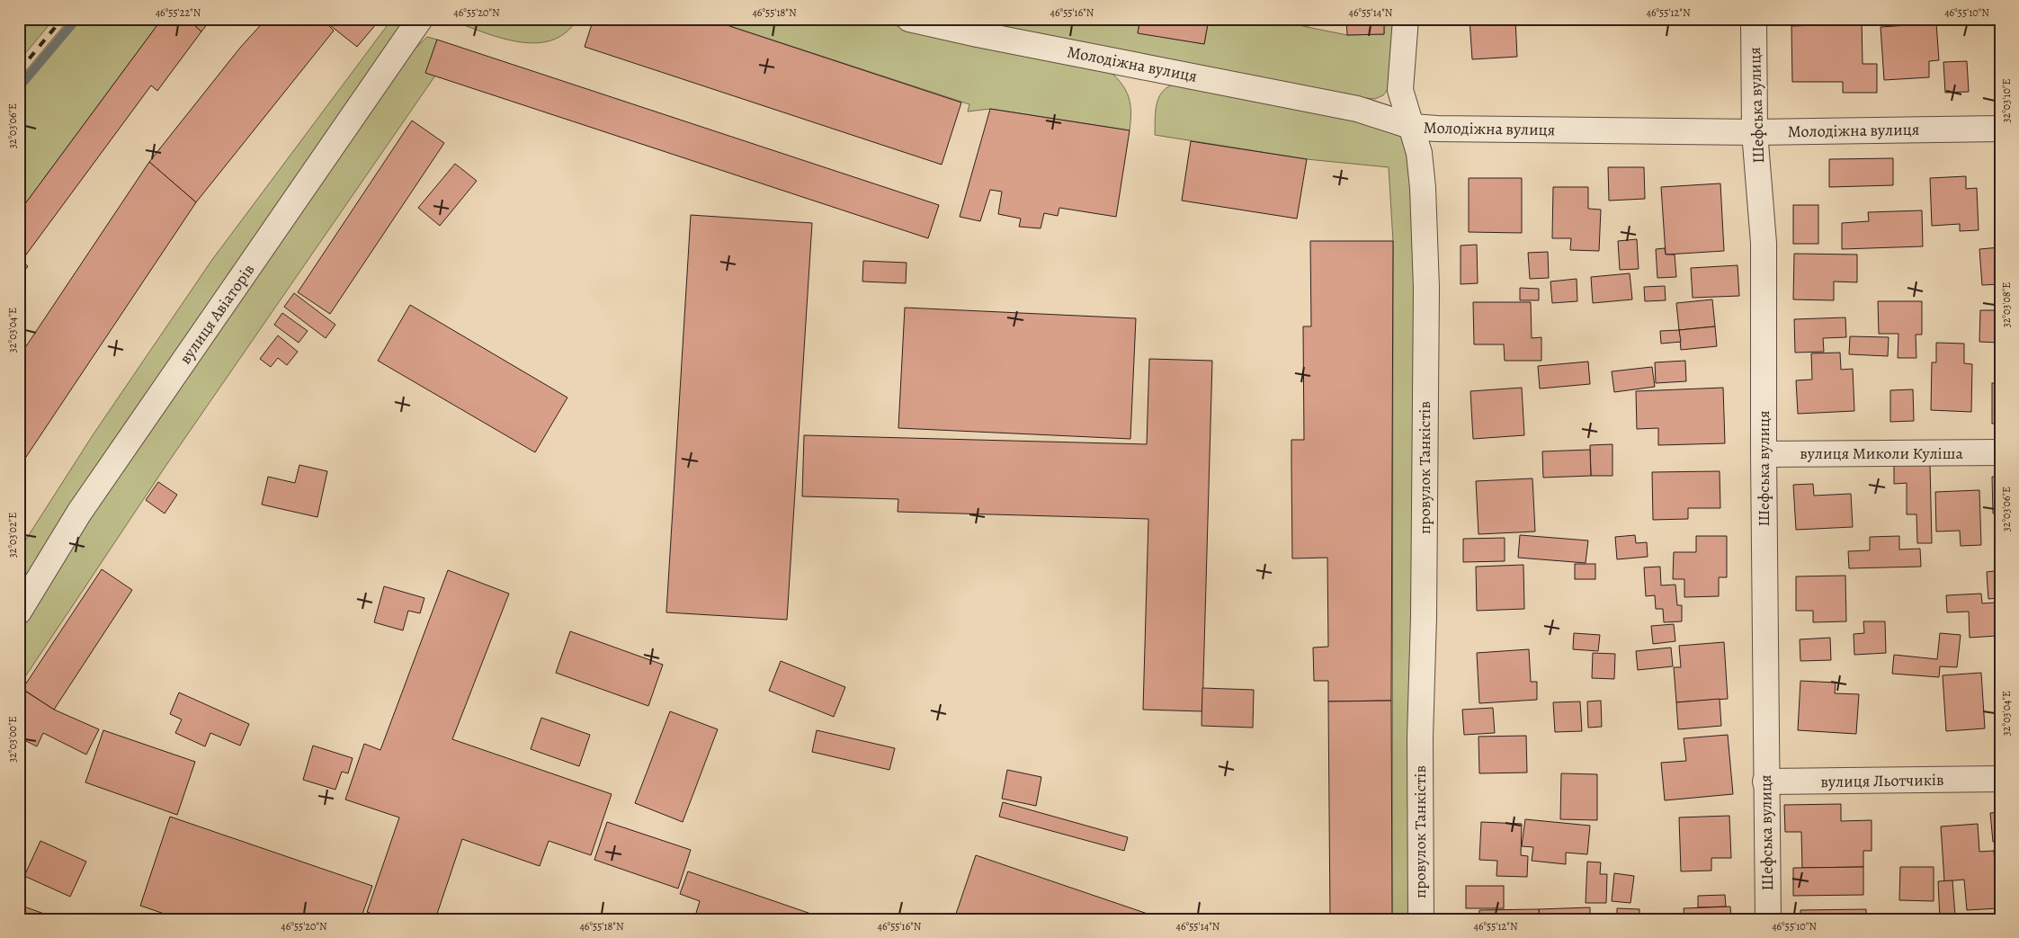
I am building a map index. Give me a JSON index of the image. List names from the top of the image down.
{
  "streets": {
    "street": [
      "Молодіжна вулиця",
      "Шефська вулиця",
      "вулиця Авіаторів",
      "вулиця Миколи Куліша",
      "провулок Танкістів",
      "вулиця Льотчиків"
    ]
  },
  "crossings": [
    ["Молодіжна вулиця", "Шефська вулиця"],
    ["Молодіжна вулиця", "провулок Танкістів"],
    ["Шефська вулиця", "вулиця Миколи Куліша"],
    ["Шефська вулиця", "вулиця Льотчиків"]
  ],
  "coordinates": [
    "46°55'22\"N",
    "46°55'20\"N",
    "46°55'18\"N",
    "46°55'16\"N",
    "46°55'14\"N",
    "46°55'12\"N",
    "46°55'10\"N",
    "32°03'10\"E",
    "32°03'06\"E",
    "32°03'08\"E",
    "32°03'04\"E",
    "32°03'02\"E",
    "32°03'00\"E"
  ]
}
